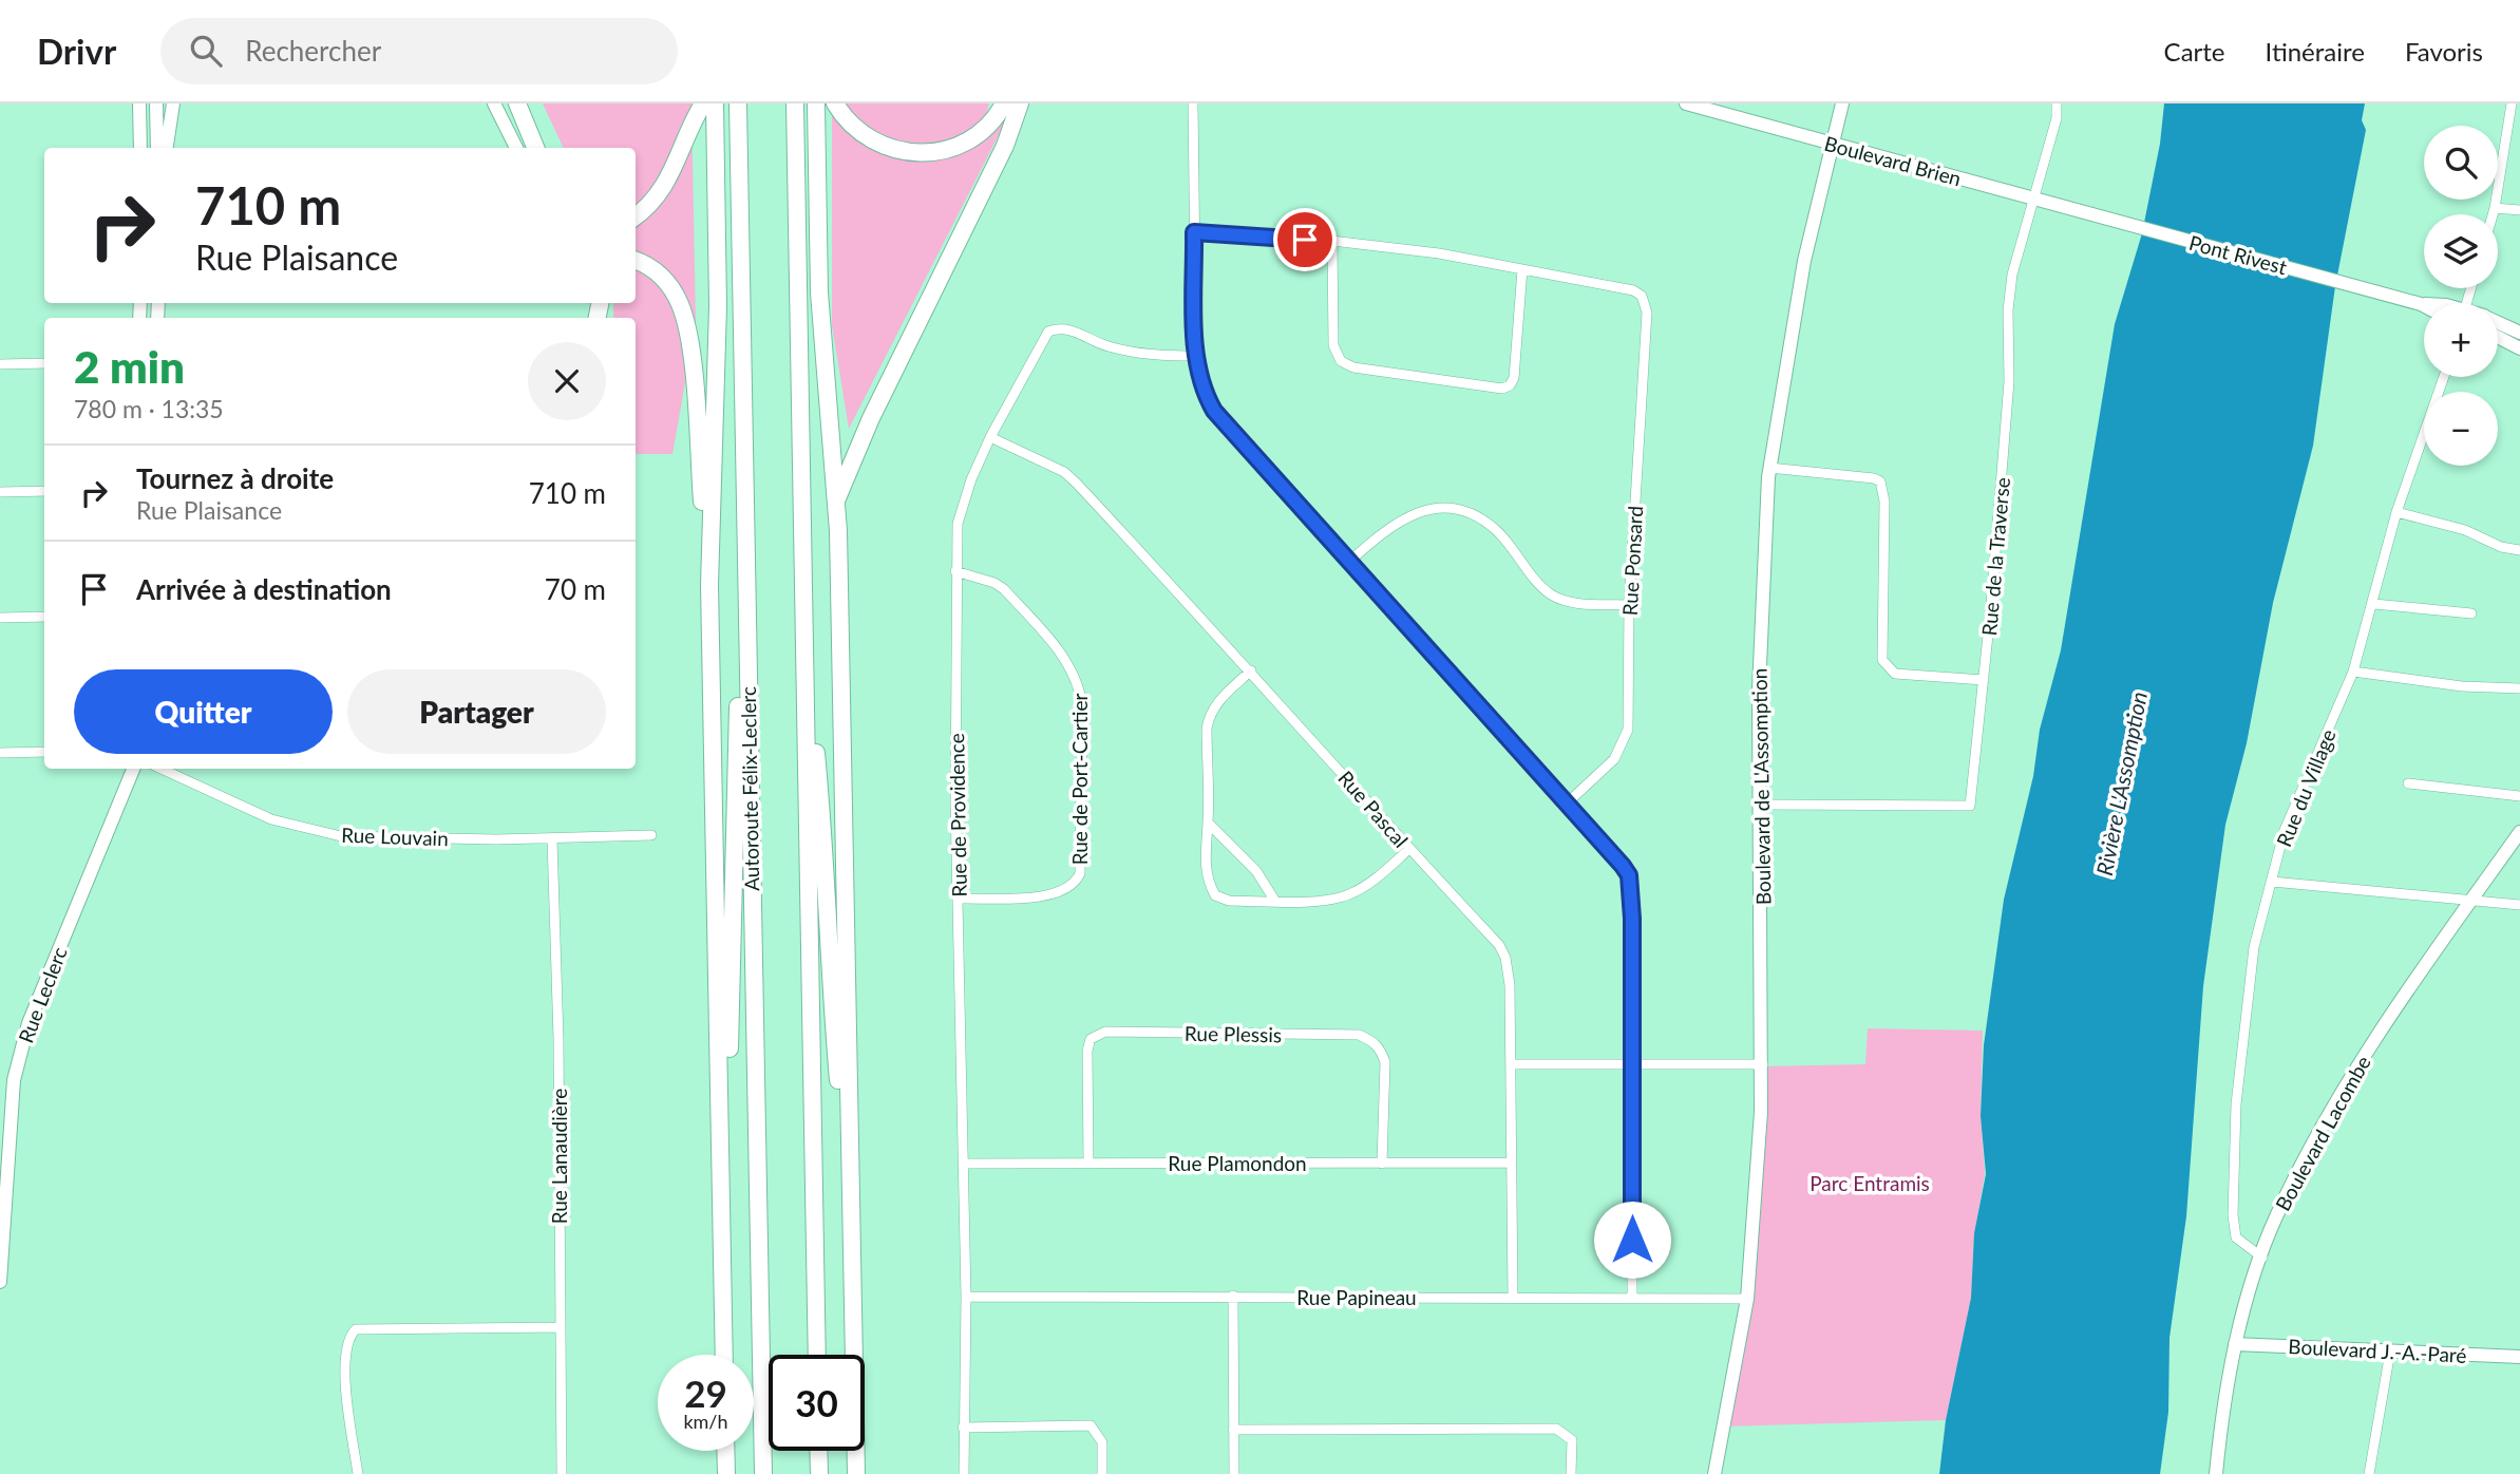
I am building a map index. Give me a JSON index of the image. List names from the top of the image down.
{
  "streets": {
    "highway": ["Autoroute Félix-Leclerc"],
    "street": [
      "Boulevard Brien",
      "Pont Rivest",
      "Rue de la Traverse",
      "Rue Ponsard",
      "Rue de Port-Cartier",
      "Boulevard de L'Assomption",
      "Rue du Village",
      "Rue Pascal",
      "Rue de Providence",
      "Rue Louvain",
      "Rue Leclerc",
      "Rue Plessis",
      "Boulevard Lacombe",
      "Rue Lanaudière",
      "Rue Plamondon",
      "Rue Papineau",
      "Boulevard J.-A.-Paré"
    ]
  },
  "crossings": [
    ["Boulevard Brien", "Pont Rivest"],
    ["Boulevard Brien", "Rue de la Traverse"],
    ["Boulevard Brien", "Boulevard de L'Assomption"],
    ["Rue de la Traverse", "Boulevard de L'Assomption"],
    ["Rue de Port-Cartier", "Rue de Providence"],
    ["Boulevard de L'Assomption", "Rue Papineau"],
    ["Rue du Village", "Boulevard Lacombe"],
    ["Rue Pascal", "Rue de Providence"],
    ["Rue Pascal", "Rue Plamondon"],
    ["Rue Pascal", "Rue Papineau"],
    ["Rue de Providence", "Rue Plamondon"],
    ["Rue de Providence", "Rue Papineau"],
    ["Rue Louvain", "Rue Lanaudière"],
    ["Rue Plessis", "Rue Plamondon"],
    ["Boulevard Lacombe", "Boulevard J.-A.-Paré"]
  ],
  "water": ["Rivière L'Assomption"],
  "parks": ["Parc Entramis"],
  "page": {
    "header": "Drivr",
    "search": "Rechercher",
    "nav": ["Carte", "Itinéraire", "Favoris"],
    "map_buttons": ["+", "−"],
    "turn": ["710 m", "Rue Plaisance"],
    "heading": ["2 min", "780 m · 13:35"],
    "list": [
      {
        "name": "Tournez à droite",
        "note": "Rue Plaisance",
        "value": "710 m"
      },
      {
        "name": "Arrivée à destination",
        "value": "70 m"
      }
    ],
    "buttons": ["Quitter", "Partager"],
    "speed": "29 km/h",
    "limit": "30"
  }
}
